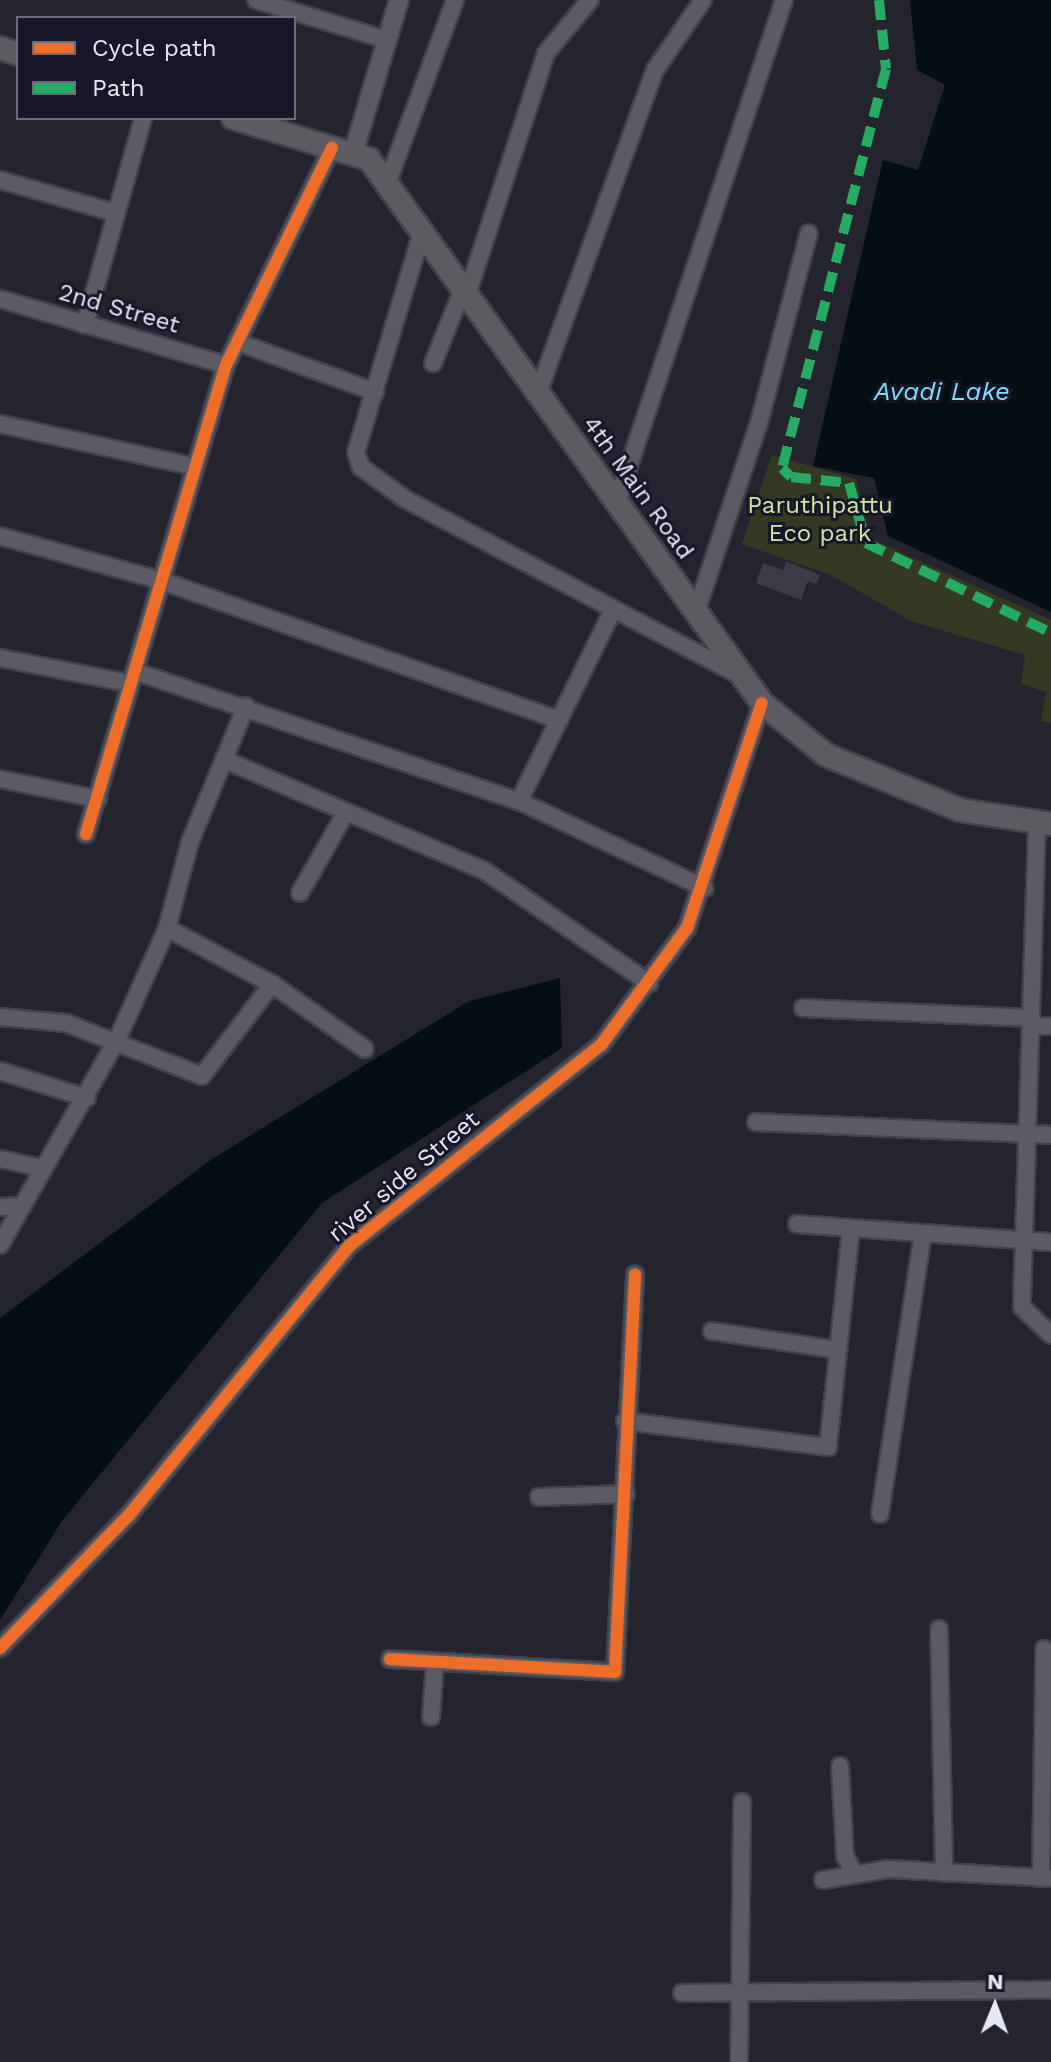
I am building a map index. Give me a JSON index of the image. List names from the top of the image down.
{
  "streets": {
    "main road": ["4th Main Road"],
    "street": ["2nd Street", "river side Street"]
  },
  "crossings": [
    ["4th Main Road", "river side Street"]
  ],
  "water": ["Avadi Lake"],
  "parks": ["Paruthipattu Eco park"],
  "legend": ["Cycle path", "Path"],
  "north": "top"
}
